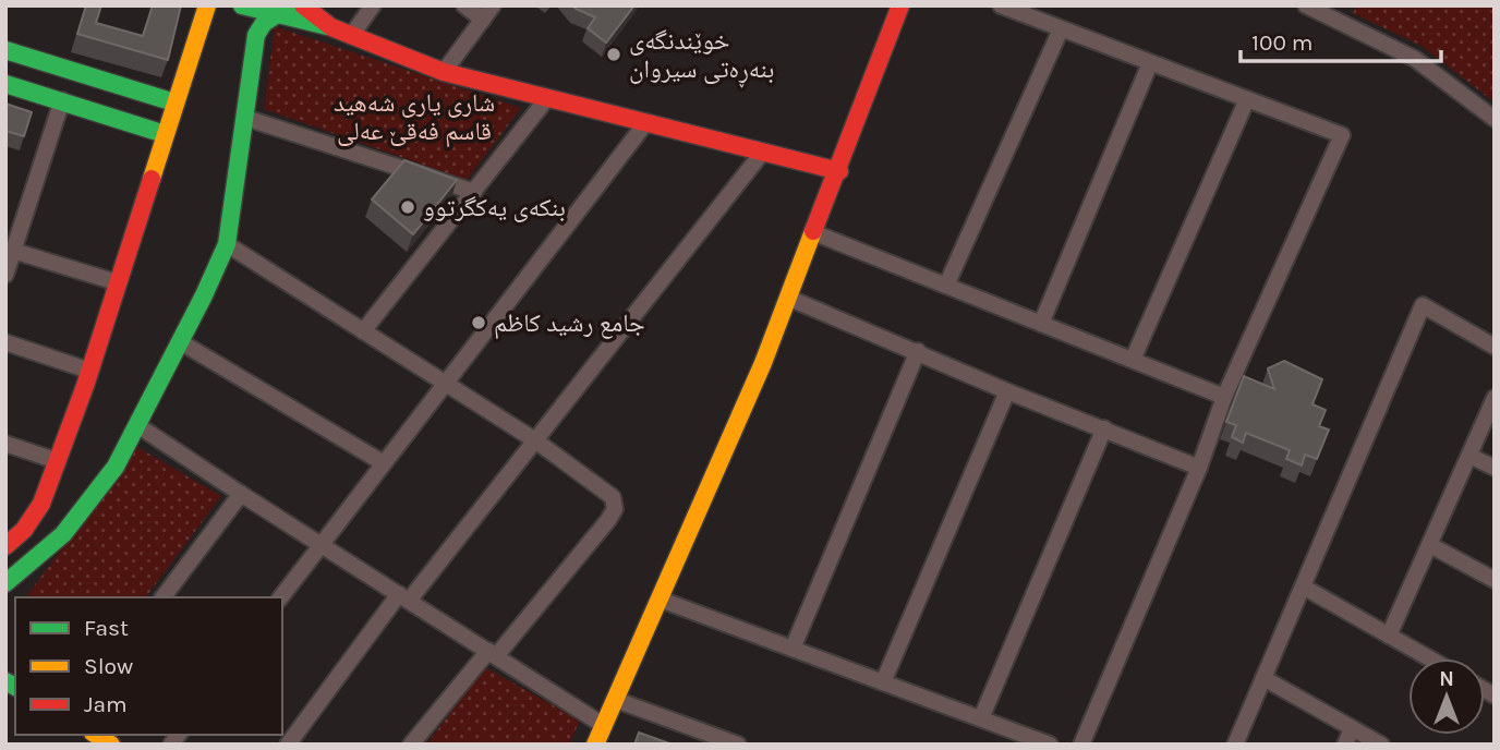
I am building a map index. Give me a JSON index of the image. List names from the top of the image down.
{
  "parks": ["شاری یاری شەهید قاسم فەقێ عەلی"],
  "places": ["خوێندنگەی بنەڕەتی سیروان", "بنکەی یەکگرتوو", "جامع رشيد كاظم"],
  "legend": ["Fast", "Slow", "Jam"],
  "scale_bar": "100 m",
  "north": "top"
}
